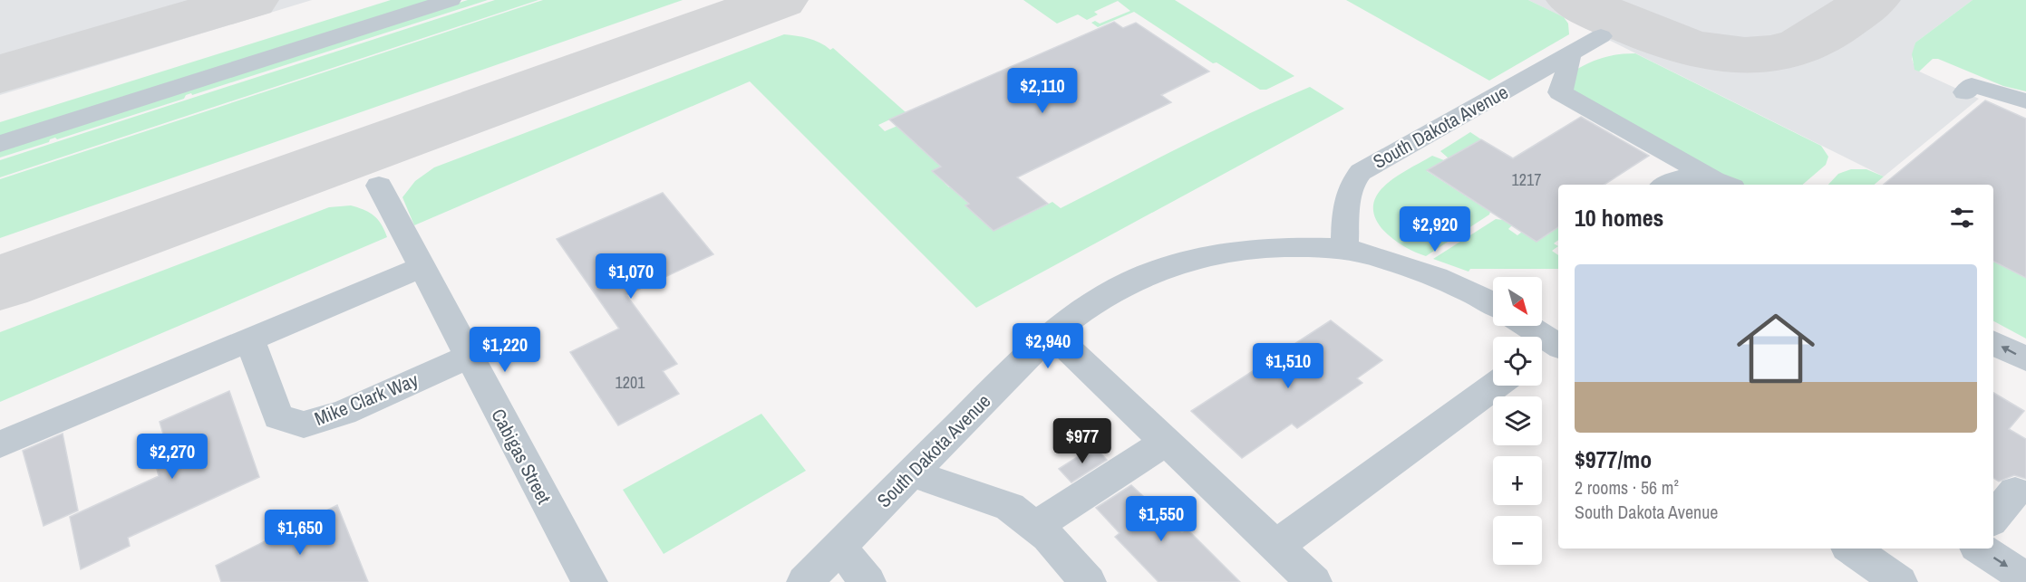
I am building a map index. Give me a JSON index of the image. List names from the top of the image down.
{
  "streets": {
    "street": ["South Dakota Avenue", "Mike Clark Way", "Cabigas Street"]
  },
  "crossings": [
    ["Mike Clark Way", "Cabigas Street"]
  ],
  "house_numbers": ["1217", "1201"],
  "north": "bottom right",
  "page": {
    "price": [
      "$2,110",
      "$2,920",
      "$1,070",
      "$2,940",
      "$1,220",
      "$1,510",
      "$977",
      "$2,270",
      "$1,550",
      "$1,650"
    ],
    "heading": "10 homes",
    "list": [
      {
        "name": "$977/mo",
        "note": "2 rooms · 56 m² · South Dakota Avenue"
      }
    ],
    "map_buttons": ["+", "−"]
  }
}
